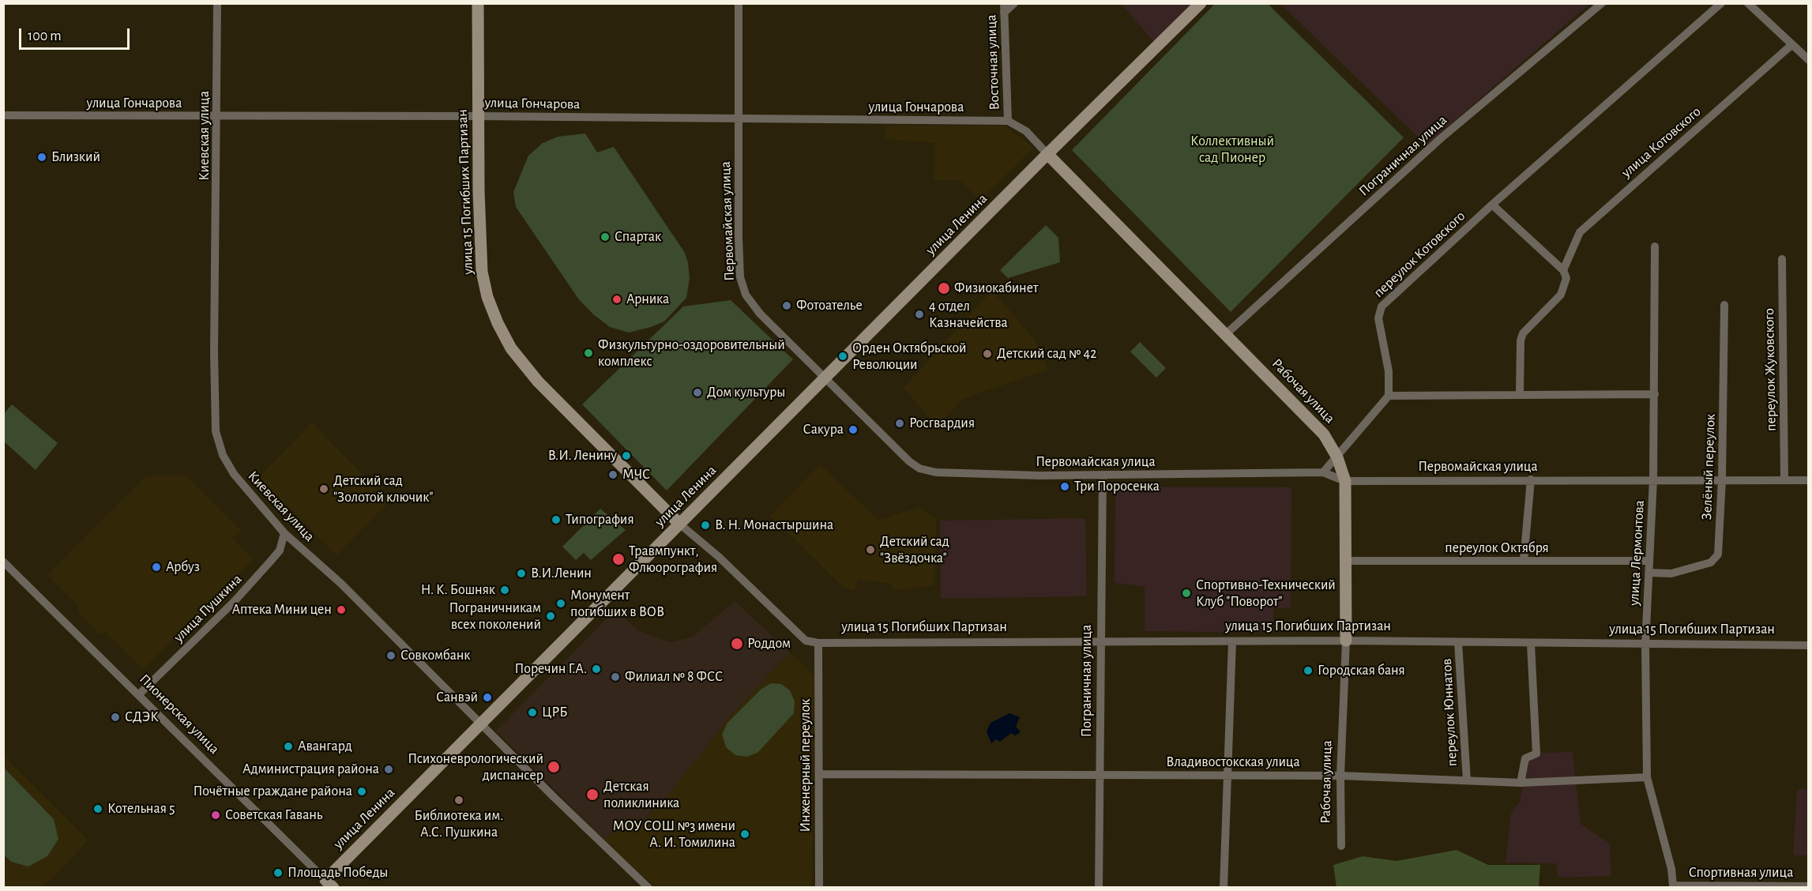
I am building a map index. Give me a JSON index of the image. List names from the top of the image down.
{
  "streets": {
    "main road": ["улица 15 Погибших Партизан", "улица Ленина", "Рабочая улица"],
    "street": [
      "Восточная улица",
      "улица Гончарова",
      "Киевская улица",
      "улица Котовского",
      "Пограничная улица",
      "Первомайская улица",
      "переулок Котовского",
      "переулок Жуковского",
      "Зелёный переулок",
      "переулок Октября",
      "улица Лермонтова",
      "улица Пушкина",
      "переулок Юннатов",
      "Пионерская улица",
      "Владивостокская улица",
      "Инженерный переулок",
      "Спортивная улица"
    ]
  },
  "crossings": [
    ["Восточная улица", "улица Гончарова"],
    ["улица Гончарова", "Киевская улица"],
    ["улица Гончарова", "улица 15 Погибших Партизан"],
    ["улица Гончарова", "Первомайская улица"],
    ["Киевская улица", "улица Ленина"],
    ["Киевская улица", "улица Пушкина"],
    ["Пограничная улица", "улица 15 Погибших Партизан"],
    ["Пограничная улица", "Первомайская улица"],
    ["Пограничная улица", "Рабочая улица"],
    ["Пограничная улица", "Владивостокская улица"],
    ["улица 15 Погибших Партизан", "улица Ленина"],
    ["улица 15 Погибших Партизан", "Рабочая улица"],
    ["улица 15 Погибших Партизан", "улица Лермонтова"],
    ["улица 15 Погибших Партизан", "переулок Юннатов"],
    ["улица 15 Погибших Партизан", "Инженерный переулок"],
    ["Первомайская улица", "улица Ленина"],
    ["Первомайская улица", "переулок Жуковского"],
    ["Первомайская улица", "Рабочая улица"],
    ["Первомайская улица", "Зелёный переулок"],
    ["Первомайская улица", "улица Лермонтова"],
    ["улица Ленина", "Рабочая улица"],
    ["улица Ленина", "Пионерская улица"],
    ["Рабочая улица", "переулок Октября"],
    ["Рабочая улица", "Владивостокская улица"],
    ["Зелёный переулок", "улица Лермонтова"],
    ["переулок Октября", "улица Лермонтова"],
    ["улица Лермонтова", "Владивостокская улица"],
    ["улица Лермонтова", "Спортивная улица"],
    ["улица Пушкина", "Пионерская улица"],
    ["переулок Юннатов", "Владивостокская улица"],
    ["Владивостокская улица", "Инженерный переулок"]
  ],
  "parks": ["Коллективный сад Пионер"],
  "places": [
    "Близкий",
    "Спартак",
    "Физиокабинет",
    "Арника",
    "Фотоателье",
    "4 отдел Казначейства",
    "Физкультурно-оздоровительный комплекс",
    "Детский сад № 42",
    "Орден Октябрьской Революции",
    "Дом культуры",
    "Росгвардия",
    "Сакура",
    "В.И. Ленину",
    "МЧС",
    "Три Поросенка",
    "Детский сад \"Золотой ключик\"",
    "Типография",
    "В. Н. Монастыршина",
    "Детский сад \"Звёздочка\"",
    "Травмпункт, Флюорография",
    "Арбуз",
    "В.И.Ленин",
    "Н. К. Бошняк",
    "Спортивно-Технический Клуб \"Поворот\"",
    "Монумент погибших в ВОВ",
    "Aптека Mини цен",
    "Пограничникам всех поколений",
    "Роддом",
    "Совкомбанк",
    "Поречин Г.А.",
    "Городская баня",
    "Филиал № 8 ФСС",
    "Санвэй",
    "ЦРБ",
    "СДЭК",
    "Авангард",
    "Психоневрологический диспансер",
    "Администрация района",
    "Почётные граждане района",
    "Детская поликлиника",
    "Библиотека им. А.С. Пушкина",
    "Котельная 5",
    "Советская Гавань",
    "МОУ СОШ №3 имени А. И. Томилина",
    "Площадь Победы"
  ],
  "scale_bar": "100 m"
}
